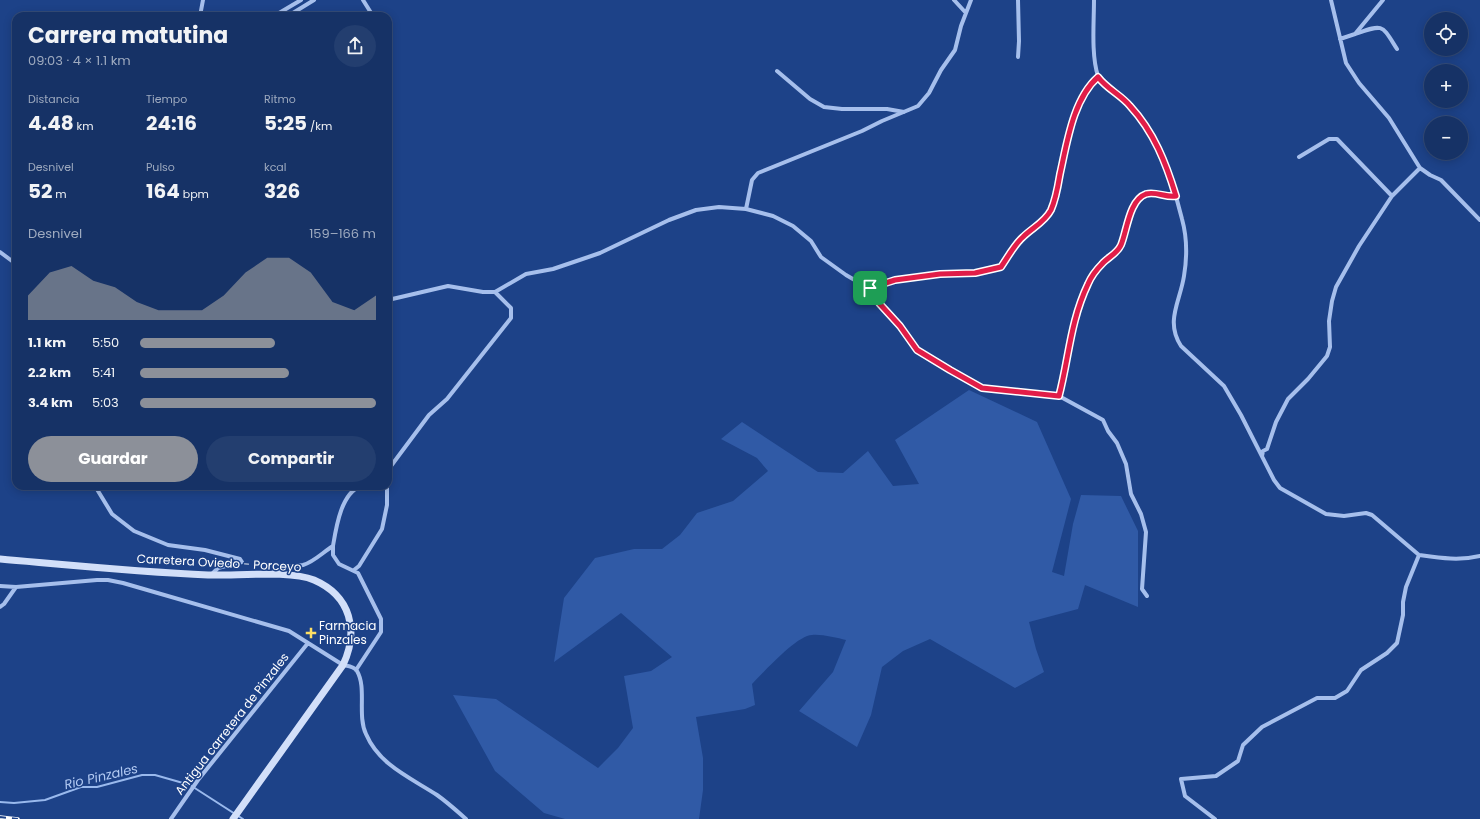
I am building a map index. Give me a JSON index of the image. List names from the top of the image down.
{
  "streets": {
    "main road": ["Carretera Oviedo - Porceyo"],
    "street": ["Antigua carretera de Pinzales"]
  },
  "water": ["Rio Pinzales"],
  "places": {
    "health": ["Farmacia Pinzales"]
  },
  "page": {
    "map_buttons": ["+", "−"],
    "heading": ["Carrera matutina", "09:03 · 4 × 1.1 km"],
    "stats": [
      ["Distancia", "4.48 km"],
      ["Tiempo", "24:16"],
      ["Ritmo", "5:25 /km"],
      ["Desnivel", "52 m"],
      ["Pulso", "164 bpm"],
      ["kcal", "326"]
    ],
    "chart": ["Desnivel", "159–166 m"],
    "list": [
      {
        "name": "1.1 km",
        "note": "5:50"
      },
      {
        "name": "2.2 km",
        "note": "5:41"
      },
      {
        "name": "3.4 km",
        "note": "5:03"
      }
    ],
    "buttons": ["Guardar", "Compartir"]
  }
}
